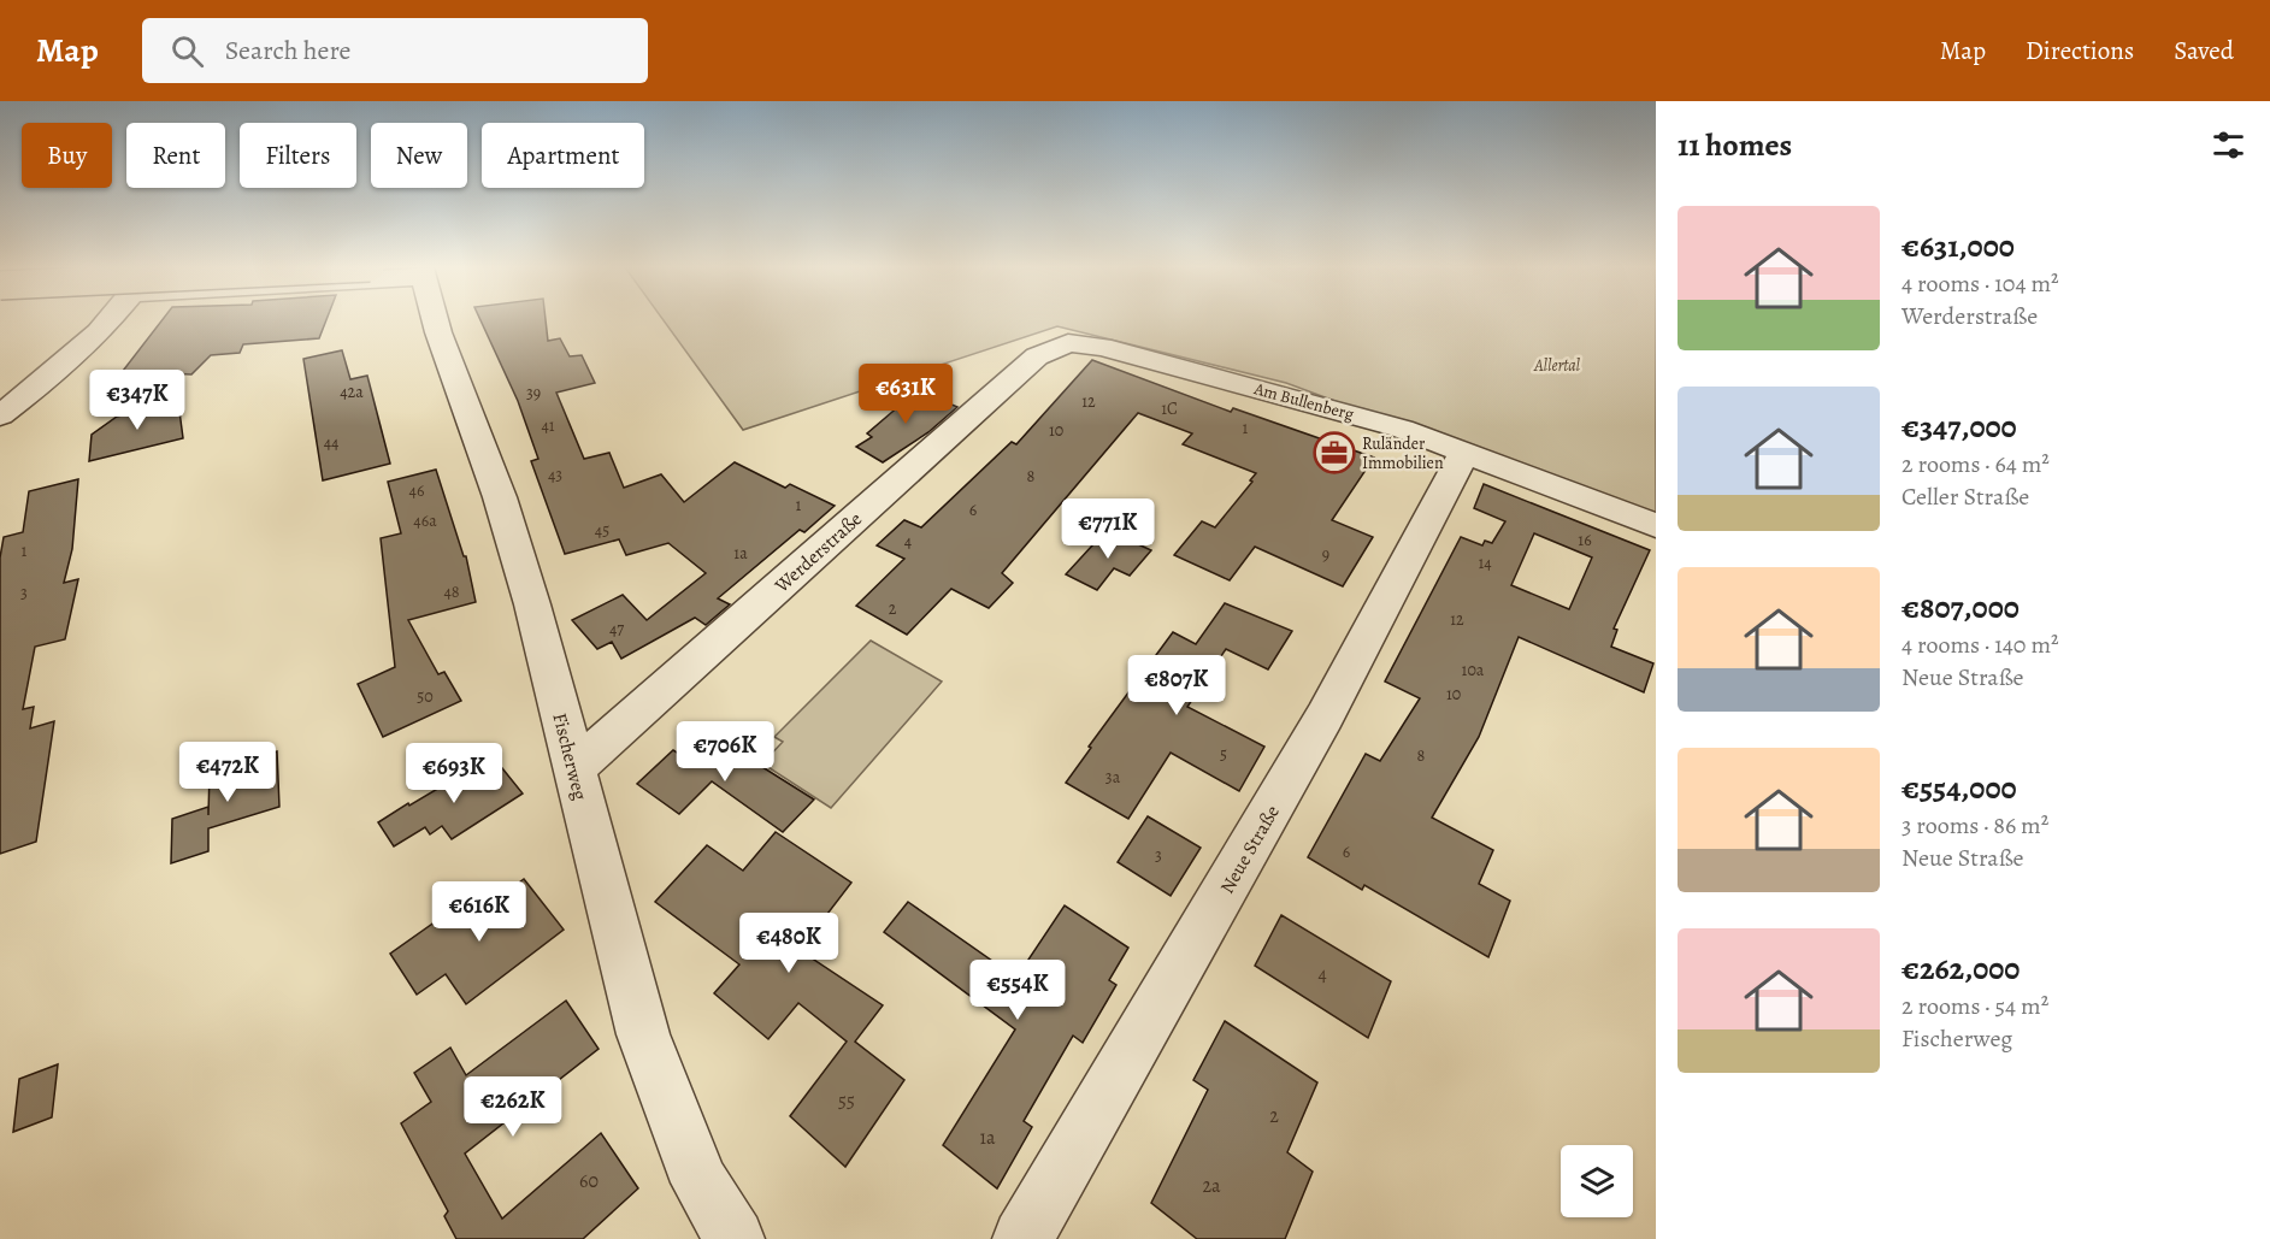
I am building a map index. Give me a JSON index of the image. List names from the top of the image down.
{
  "streets": {
    "street": [
      "Am Bullenberg",
      "Werderstraße",
      "Fischerweg",
      "Neue Straße"
    ]
  },
  "crossings": [
    ["Am Bullenberg", "Werderstraße"],
    ["Am Bullenberg", "Neue Straße"],
    ["Werderstraße", "Fischerweg"]
  ],
  "parks": ["Allertal"],
  "places": {
    "office": ["Ruländer Immobilien"]
  },
  "house_numbers": [
    "42a",
    "39",
    "12",
    "1C",
    "41",
    "1",
    "10",
    "44",
    "43",
    "8",
    "46",
    "1",
    "6",
    "46a",
    "45",
    "16",
    "4",
    "1",
    "1a",
    "9",
    "14",
    "48",
    "3",
    "2",
    "12",
    "47",
    "10a",
    "10",
    "50",
    "5",
    "8",
    "3a",
    "6",
    "3",
    "4",
    "55",
    "2",
    "1a",
    "60",
    "2a"
  ],
  "page": {
    "header": "Map",
    "search": "Search here",
    "nav": ["Map", "Directions", "Saved"],
    "heading": "11 homes",
    "chip": [
      "Buy",
      "Rent",
      "Filters",
      "New",
      "Apartment"
    ],
    "list": [
      {
        "name": "€631,000",
        "note": "4 rooms · 104 m² · Werderstraße"
      },
      {
        "name": "€347,000",
        "note": "2 rooms · 64 m² · Celler Straße"
      },
      {
        "name": "€807,000",
        "note": "4 rooms · 140 m² · Neue Straße"
      },
      {
        "name": "€554,000",
        "note": "3 rooms · 86 m² · Neue Straße"
      },
      {
        "name": "€262,000",
        "note": "2 rooms · 54 m² · Fischerweg"
      }
    ],
    "price": [
      "€631K",
      "€347K",
      "€771K",
      "€807K",
      "€706K",
      "€472K",
      "€693K",
      "€616K",
      "€480K",
      "€554K",
      "€262K"
    ]
  }
}
